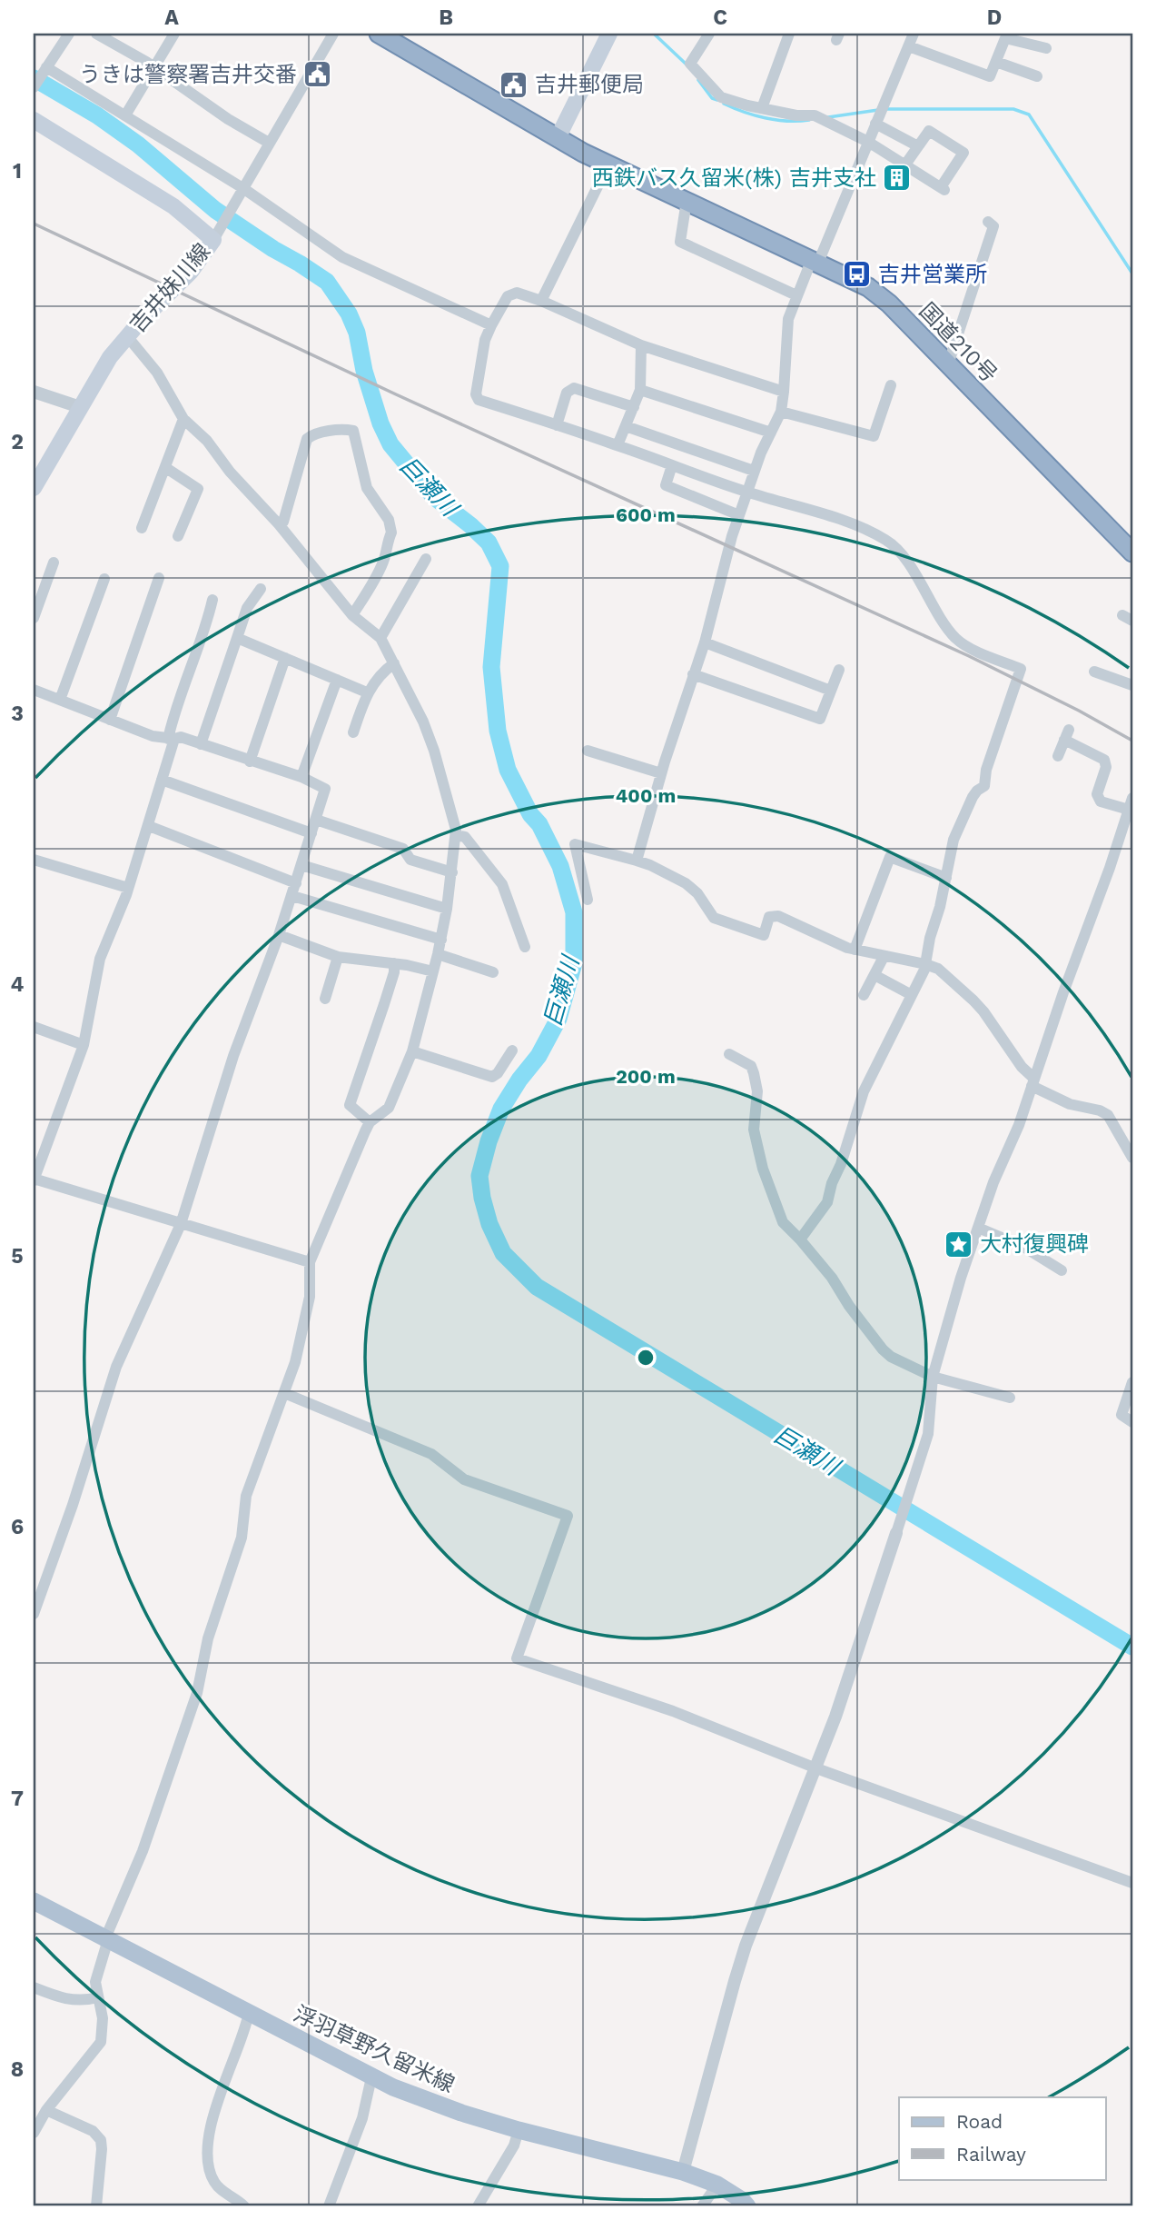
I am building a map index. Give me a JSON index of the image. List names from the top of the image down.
{
  "streets": {
    "highway": ["国道210号"],
    "main road": ["吉井妹川線", "浮羽草野久留米線"]
  },
  "water": ["巨瀬川"],
  "places": {
    "public building": ["うきは警察署吉井交番", "吉井郵便局"],
    "building": ["西鉄バス久留米(株) 吉井支社"],
    "bus stop": ["吉井営業所"],
    "place": ["大村復興碑"]
  },
  "legend": ["Road", "Railway"],
  "grid": {
    "columns": [
      "A",
      "B",
      "C",
      "D"
    ],
    "rows": [
      "1",
      "2",
      "3",
      "4",
      "5",
      "6",
      "7",
      "8"
    ]
  },
  "rings": ["600 m", "400 m", "200 m"]
}
